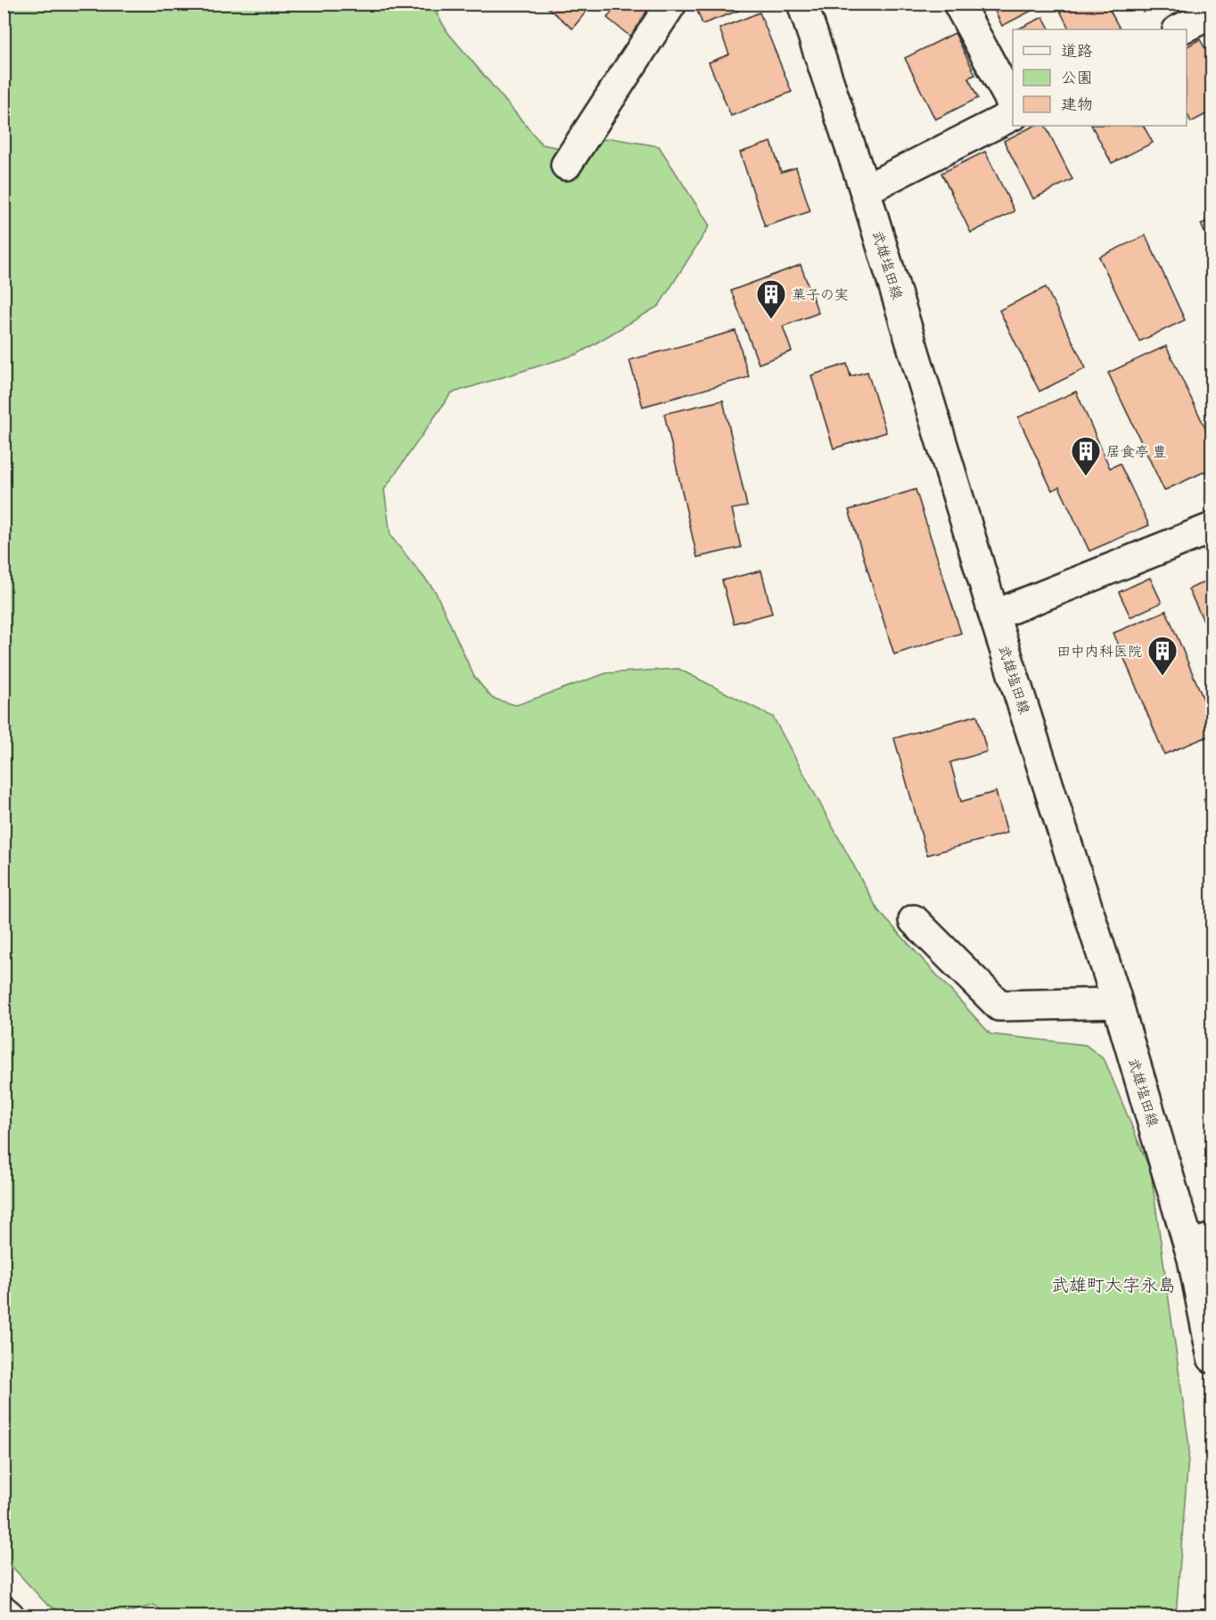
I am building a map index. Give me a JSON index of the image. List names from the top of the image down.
{
  "streets": {
    "main road": ["武雄塩田線"]
  },
  "districts": ["武雄町大字永島"],
  "places": {
    "building": ["菓子の実", "居食亭 豊", "田中内科医院"]
  },
  "legend": ["道路", "公園", "建物"]
}
